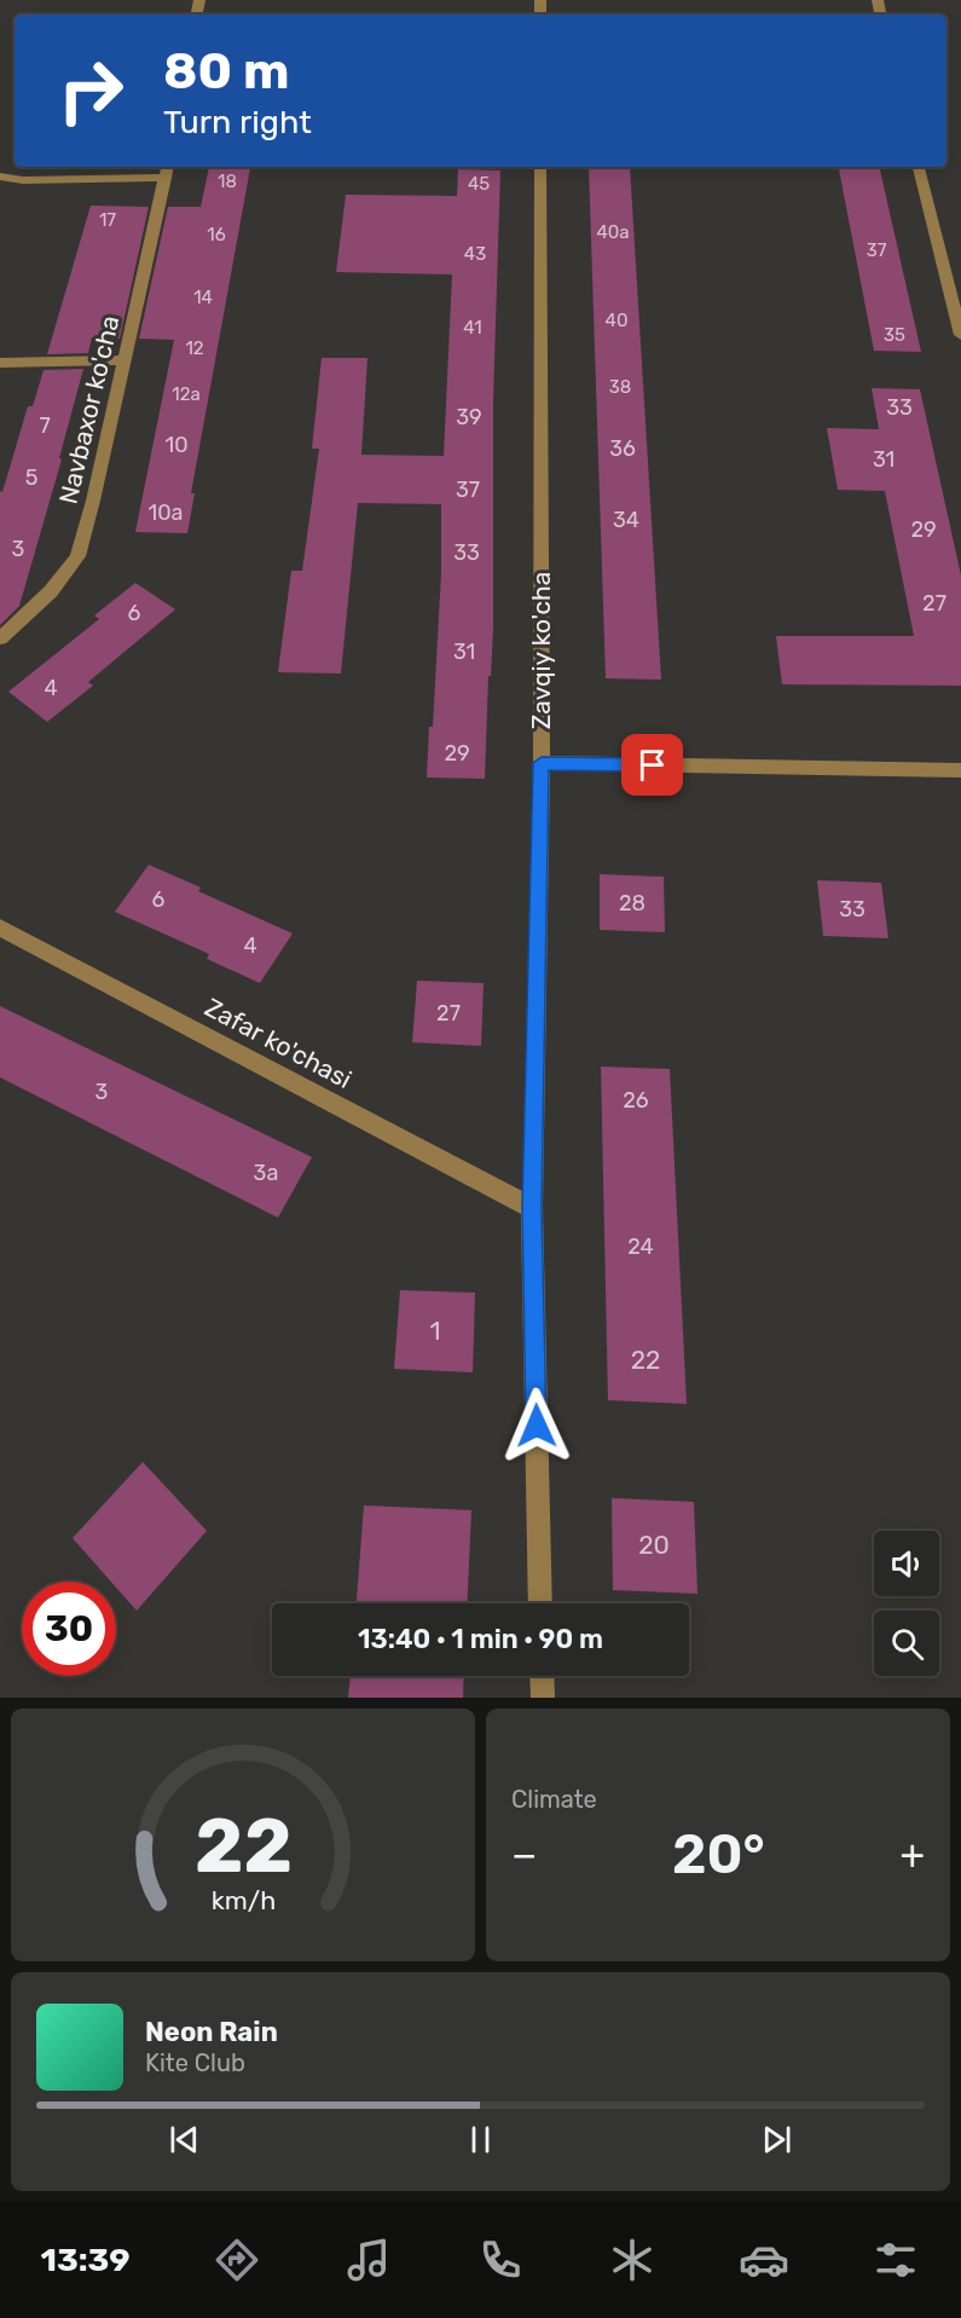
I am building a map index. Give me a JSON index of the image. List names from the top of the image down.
{
  "streets": {
    "street": ["Navbaxor ko'cha", "Zavqiy ko'cha", "Zafar ko'chasi"]
  },
  "crossings": [
    ["Zavqiy ko'cha", "Zafar ko'chasi"]
  ],
  "house_numbers": [
    "18",
    "45",
    "17",
    "40a",
    "16",
    "37",
    "43",
    "14",
    "40",
    "41",
    "35",
    "12",
    "38",
    "12a",
    "33",
    "39",
    "7",
    "10",
    "36",
    "31",
    "5",
    "37",
    "10a",
    "34",
    "29",
    "3",
    "33",
    "27",
    "6",
    "31",
    "4",
    "29",
    "6",
    "28",
    "33",
    "4",
    "27",
    "3",
    "26",
    "3a",
    "24",
    "1",
    "22",
    "20"
  ],
  "page": {
    "turn": ["80 m", "Turn right"],
    "limit": "30",
    "trip": "13:40 · 1 min · 90 m",
    "tile": "Climate",
    "heat": ["−", "20°", "+"],
    "song": ["Neon Rain", "Kite Club"],
    "tabs": "13:39",
    "gauge": ["22", "km/h"]
  }
}
